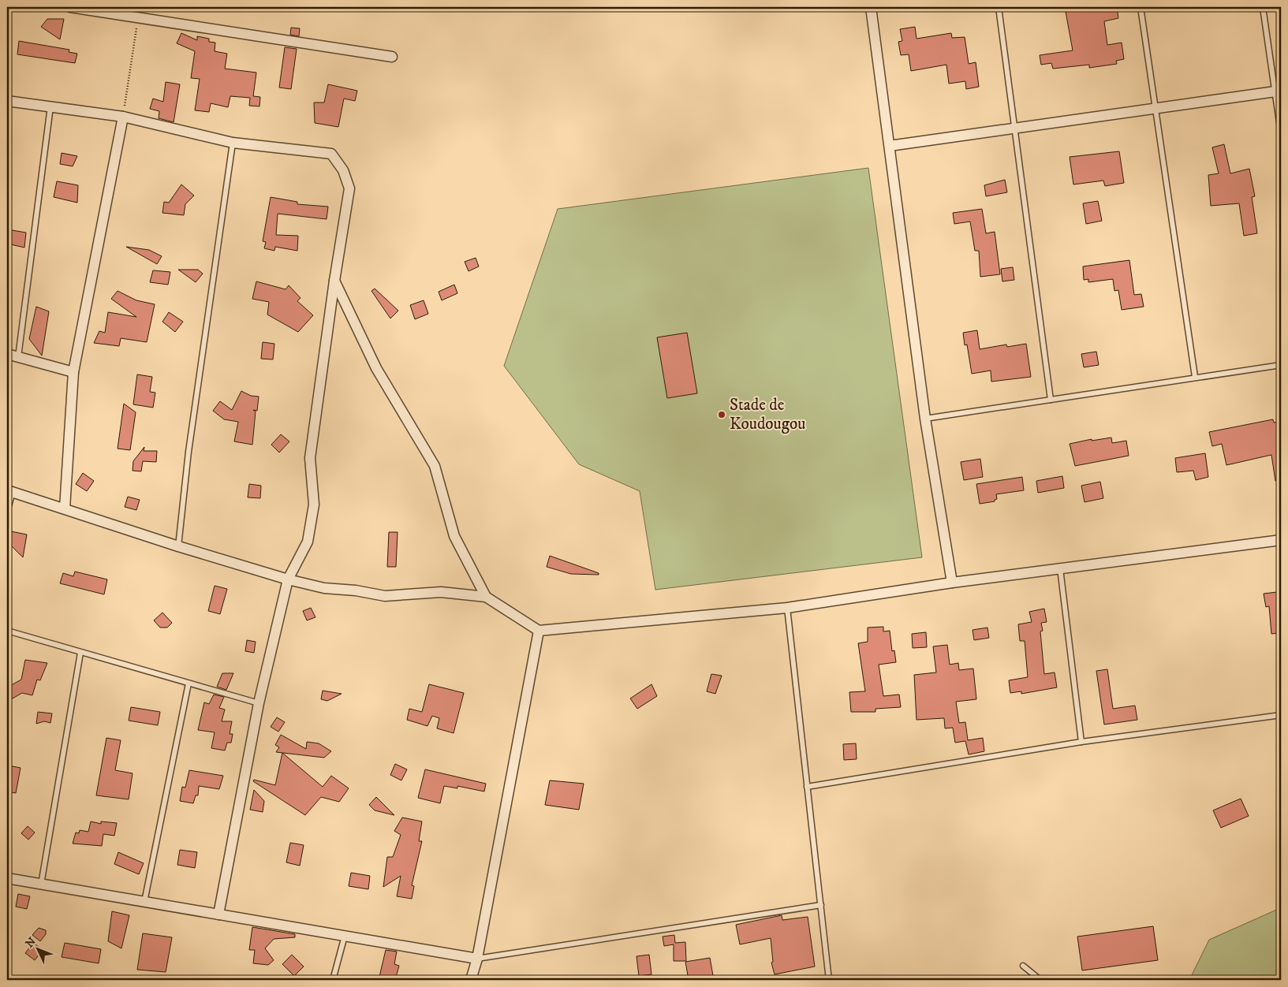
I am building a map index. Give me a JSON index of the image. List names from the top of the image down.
{
  "places": ["Stade de Koudougou"],
  "north": "top left"
}
